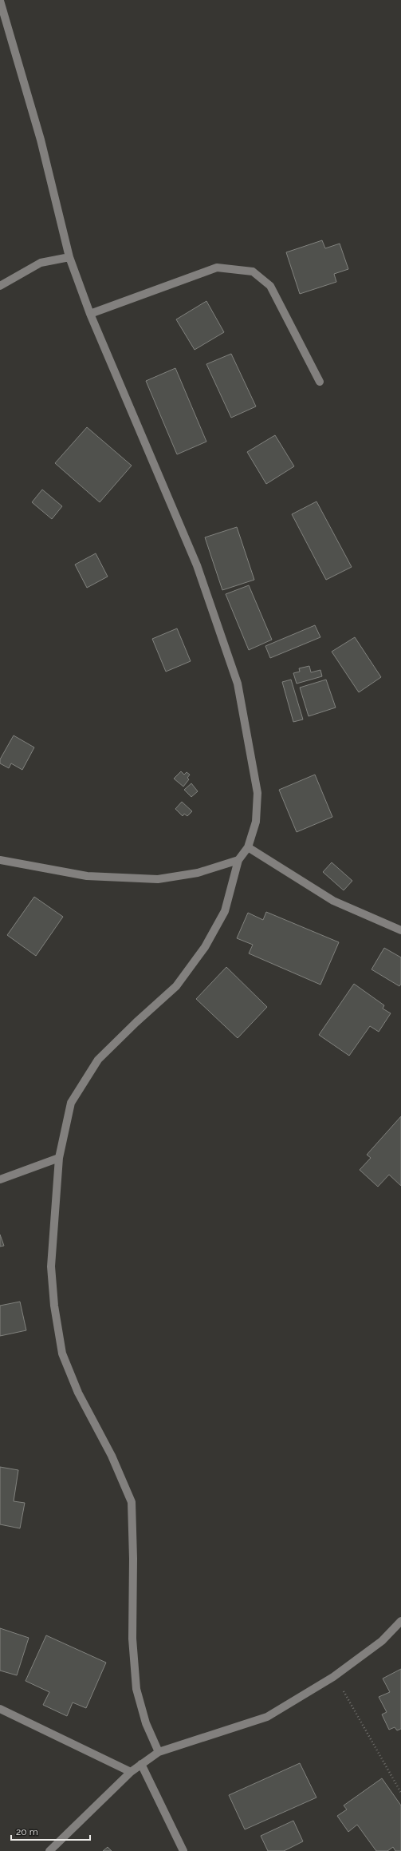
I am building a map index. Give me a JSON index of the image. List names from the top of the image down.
{
  "scale_bar": "20 m"
}
